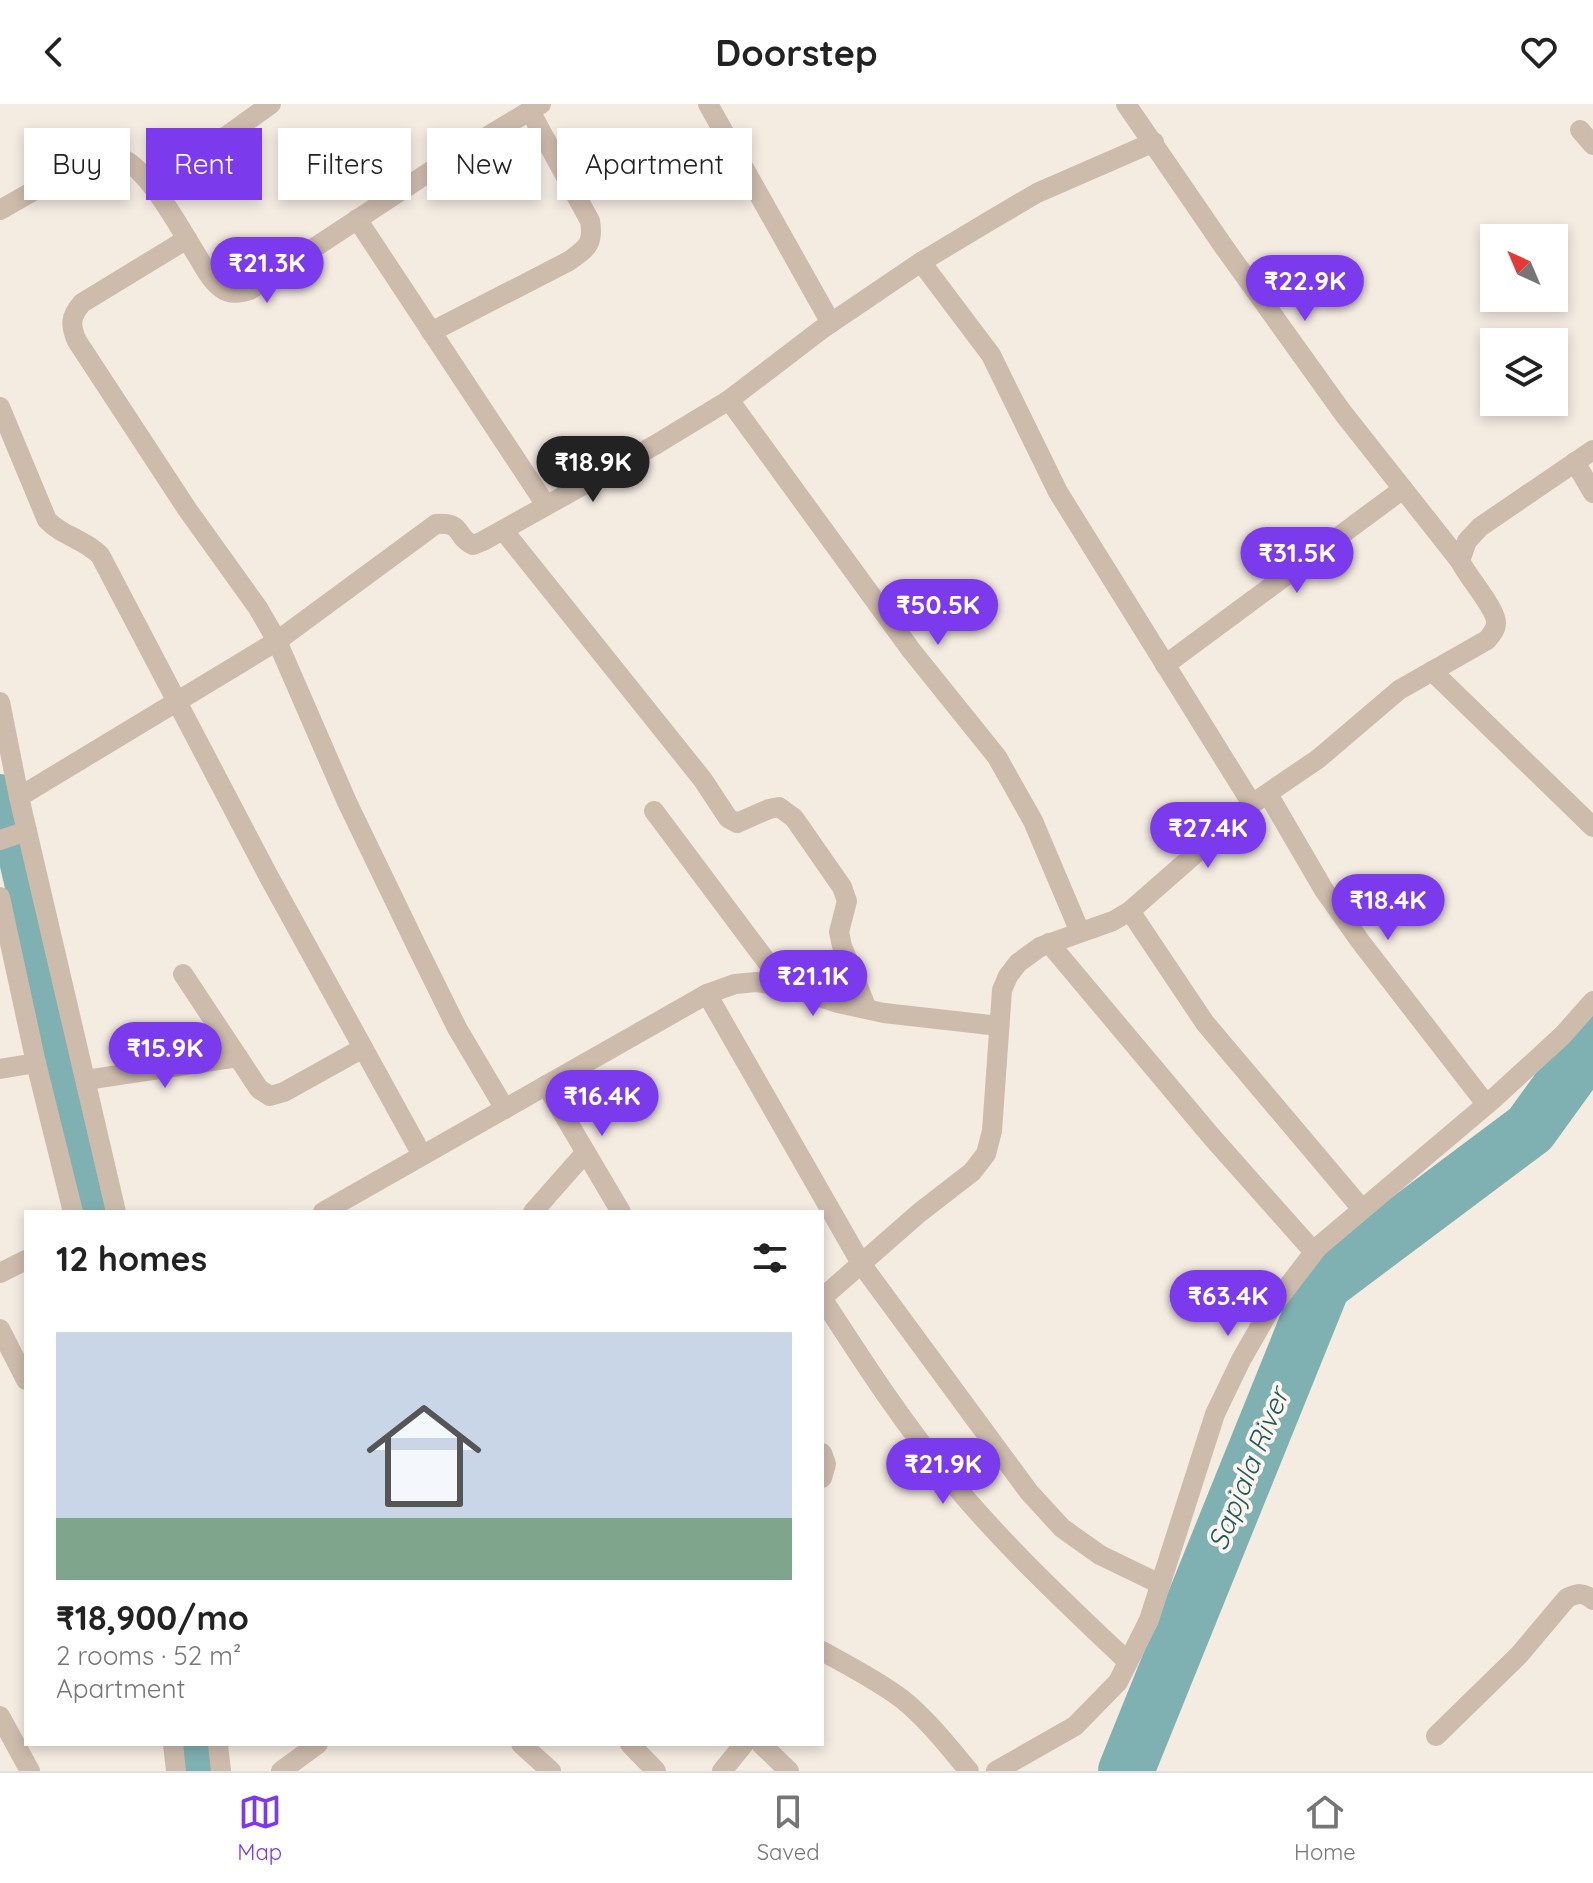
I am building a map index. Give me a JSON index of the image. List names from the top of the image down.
{
  "water": ["Sapjala River"],
  "north": "top left",
  "page": {
    "header": "Doorstep",
    "chip": [
      "Buy",
      "Rent",
      "Filters",
      "New",
      "Apartment"
    ],
    "price": [
      "₹21.3K",
      "₹22.9K",
      "₹18.9K",
      "₹31.5K",
      "₹50.5K",
      "₹27.4K",
      "₹18.4K",
      "₹21.1K",
      "₹15.9K",
      "₹16.4K",
      "₹63.4K",
      "₹21.9K"
    ],
    "heading": "12 homes",
    "list": [
      {
        "name": "₹18,900/mo",
        "note": "2 rooms · 52 m² · Apartment"
      }
    ],
    "tabs": ["Map", "Saved", "Home"]
  }
}
